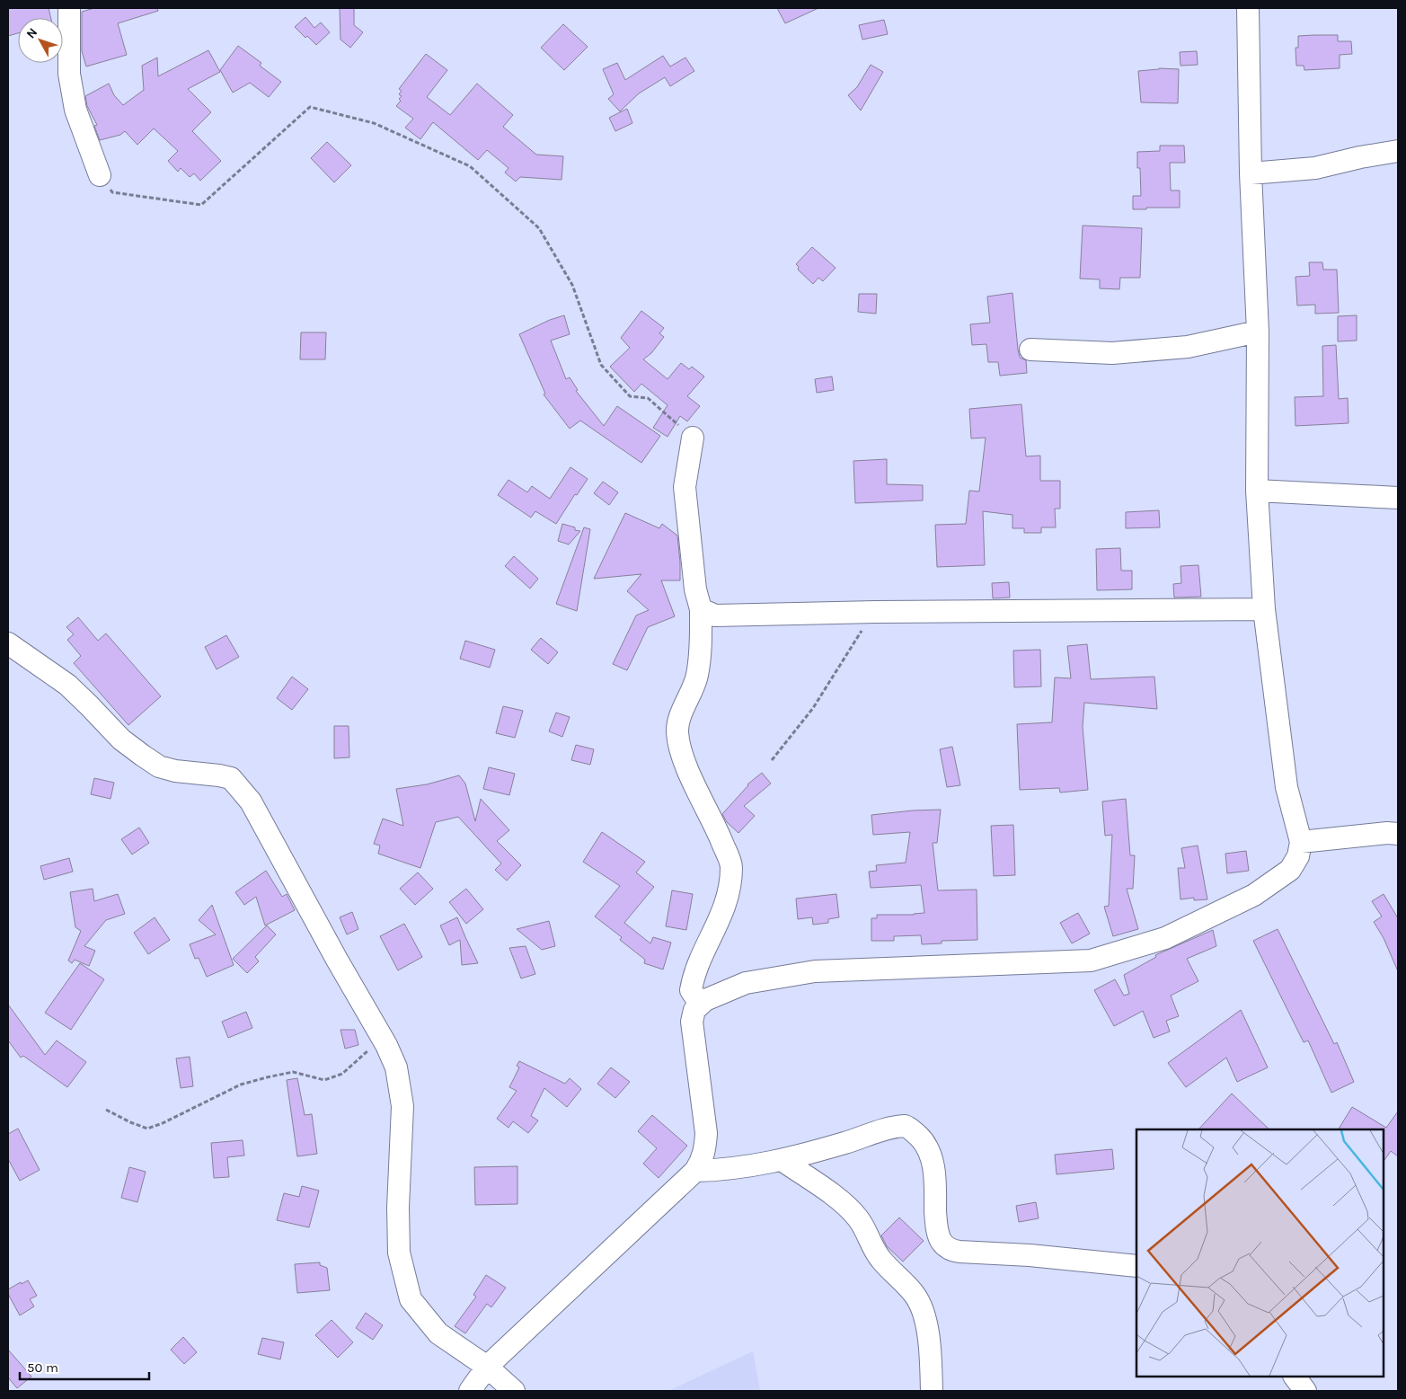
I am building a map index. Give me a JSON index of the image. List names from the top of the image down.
{
  "scale_bar": "50 m",
  "north": "top left"
}
